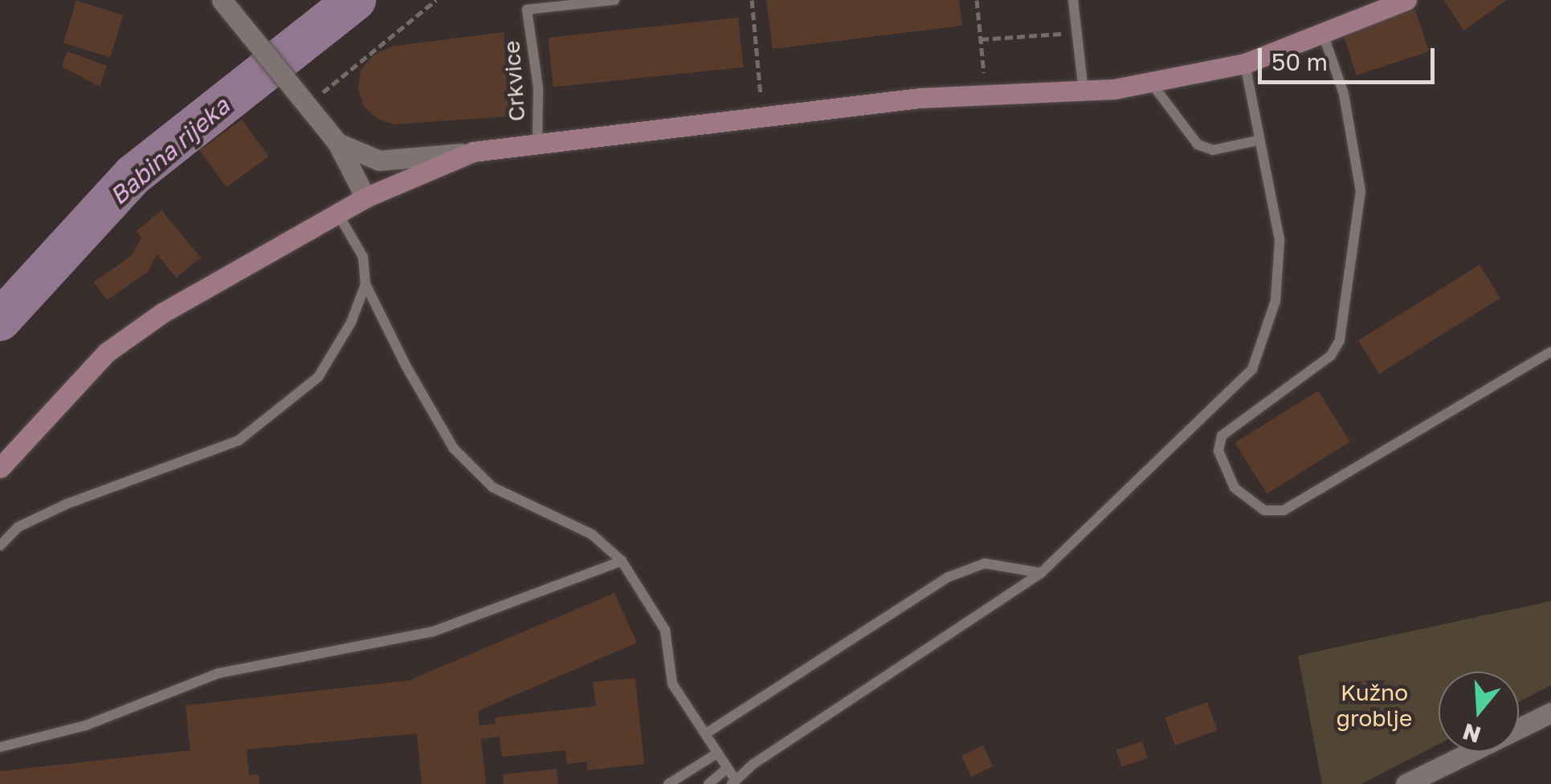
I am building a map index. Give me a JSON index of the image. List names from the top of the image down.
{
  "streets": {
    "lane": ["Crkvice"]
  },
  "water": ["Babina rijeka"],
  "parks": ["Kužno groblje"],
  "scale_bar": "50 m",
  "north": "bottom"
}
